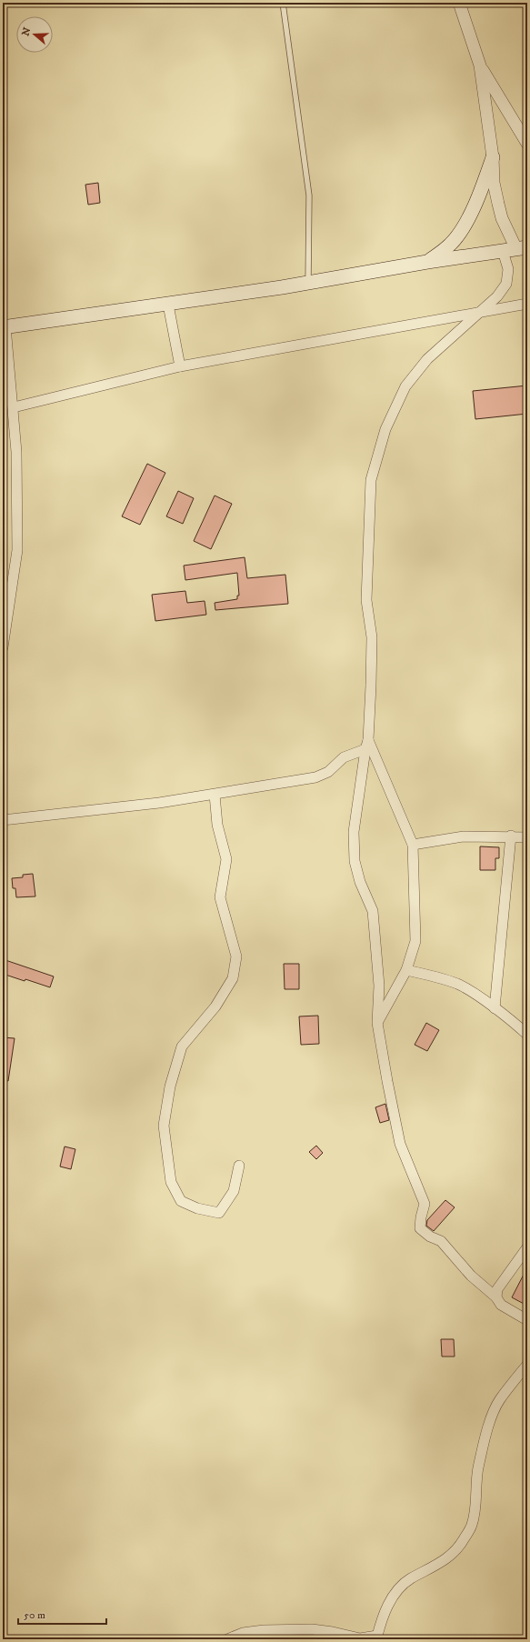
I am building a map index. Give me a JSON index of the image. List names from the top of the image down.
{
  "scale_bar": "50 m",
  "north": "left"
}
